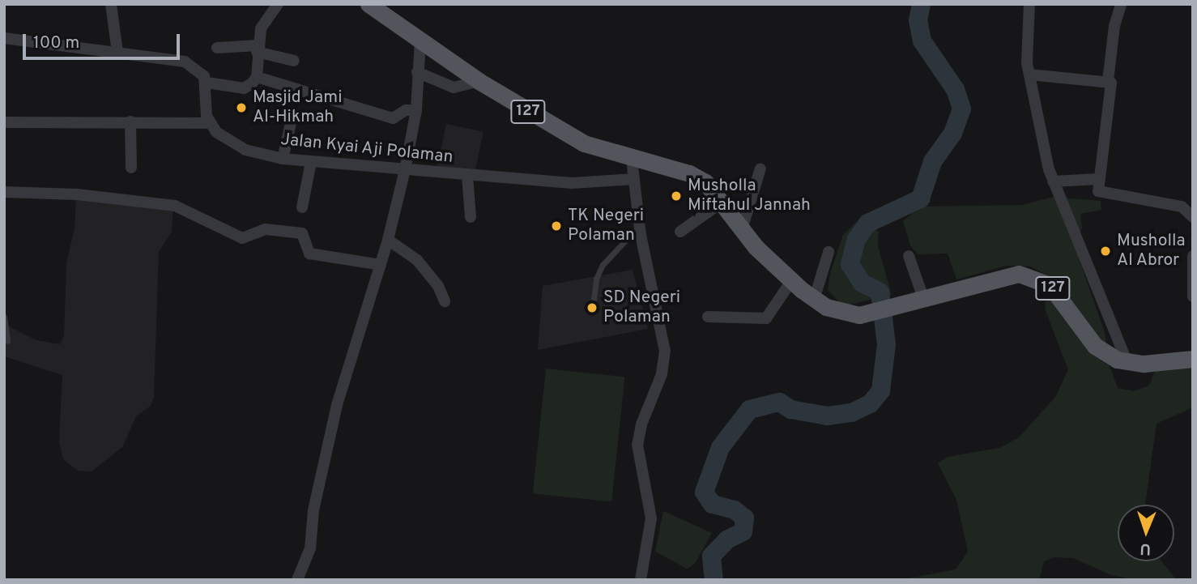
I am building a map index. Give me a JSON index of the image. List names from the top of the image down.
{
  "streets": {
    "main road": ["127"],
    "street": ["Jalan Kyai Aji Polaman"]
  },
  "places": [
    "Masjid Jami Al-Hikmah",
    "Musholla Miftahul Jannah",
    "TK Negeri Polaman",
    "Musholla Al Abror",
    "SD Negeri Polaman"
  ],
  "scale_bar": "100 m",
  "north": "bottom"
}
